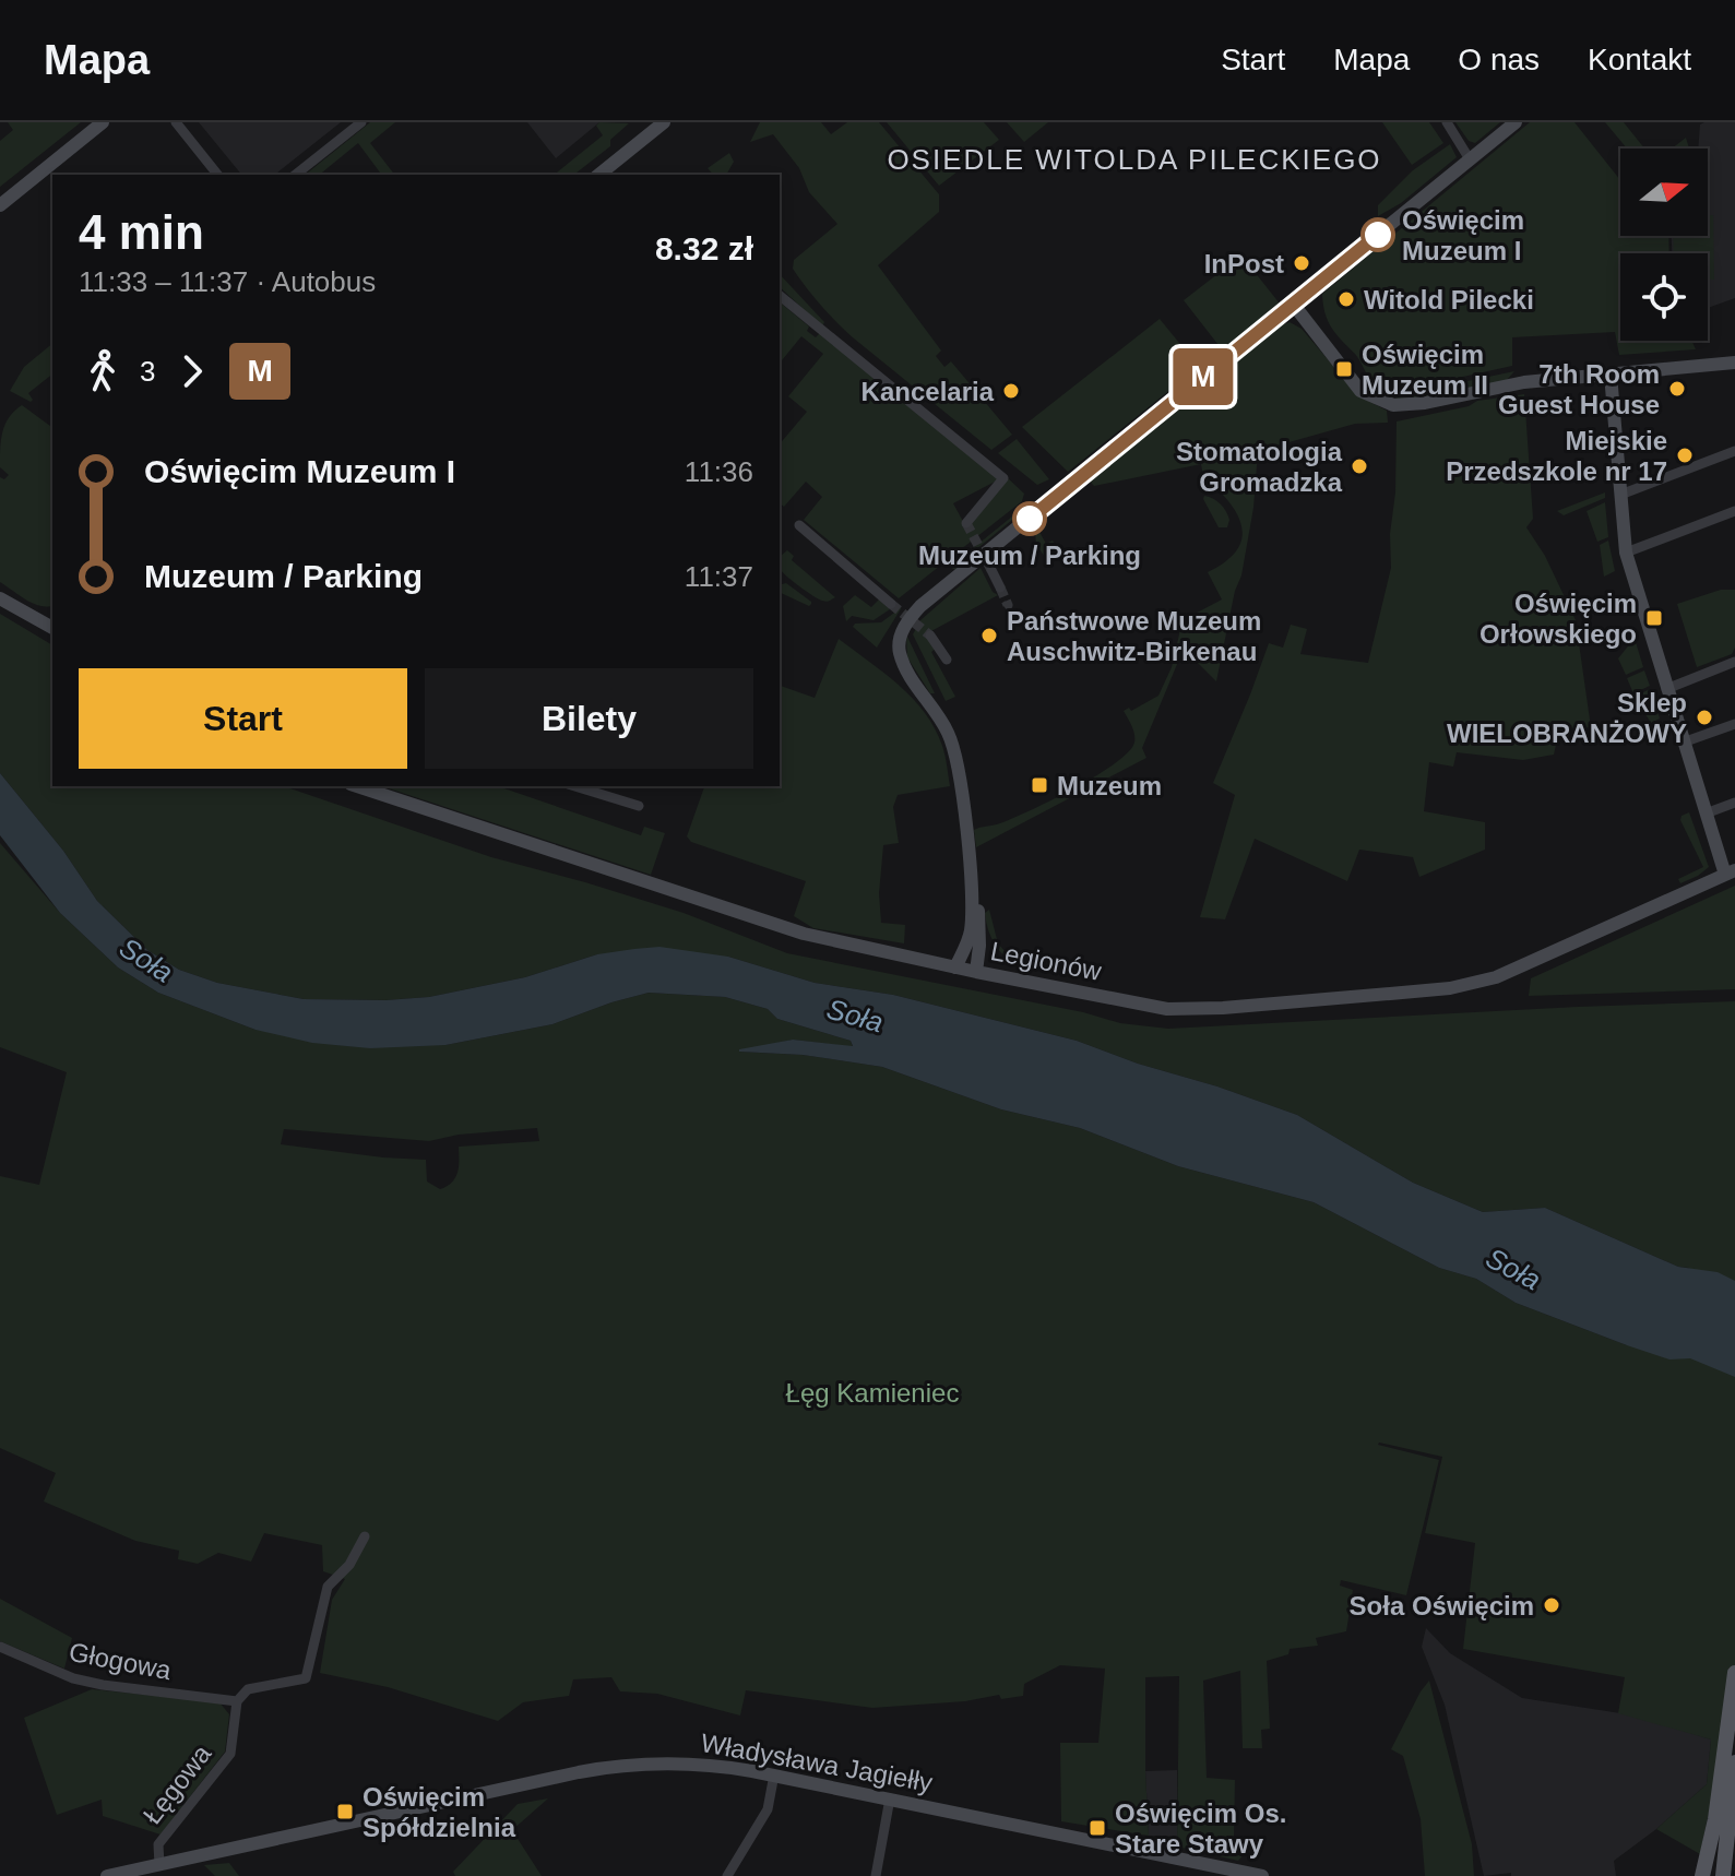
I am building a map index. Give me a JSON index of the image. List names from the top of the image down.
{
  "streets": {
    "street": [
      "Legionów",
      "Głogowa",
      "Władysława Jagiełły",
      "Łęgowa"
    ]
  },
  "crossings": [
    ["Głogowa", "Łęgowa"],
    ["Władysława Jagiełły", "Łęgowa"]
  ],
  "districts": ["OSIEDLE WITOLDA PILECKIEGO"],
  "water": ["Soła"],
  "parks": ["Łęg Kamieniec"],
  "places": {
    "other": [
      "Oświęcim Muzeum I",
      "InPost",
      "Witold Pilecki",
      "7th Room Guest House",
      "Kancelaria",
      "Miejskie Przedszkole nr 17",
      "Stomatologia Gromadzka",
      "Muzeum / Parking",
      "Państwowe Muzeum Auschwitz-Birkenau",
      "Sklep WIELOBRANŻOWY",
      "Soła Oświęcim"
    ],
    "transit": [
      "Oświęcim Muzeum II",
      "Oświęcim Orłowskiego",
      "Muzeum",
      "Oświęcim Spółdzielnia",
      "Oświęcim Os. Stare Stawy"
    ]
  },
  "lines": ["bus line M"],
  "north": "right",
  "page": {
    "header": "Mapa",
    "nav": [
      "Start",
      "Mapa",
      "O nas",
      "Kontakt"
    ],
    "on_map": "M",
    "heading": ["4 min", "11:33 – 11:37 · Autobus", "8.32 zł"],
    "legs": ["3", "M"],
    "list": [
      {
        "name": "Oświęcim Muzeum I",
        "value": "11:36"
      },
      {
        "name": "Muzeum / Parking",
        "value": "11:37"
      }
    ],
    "buttons": ["Start", "Bilety"]
  }
}
